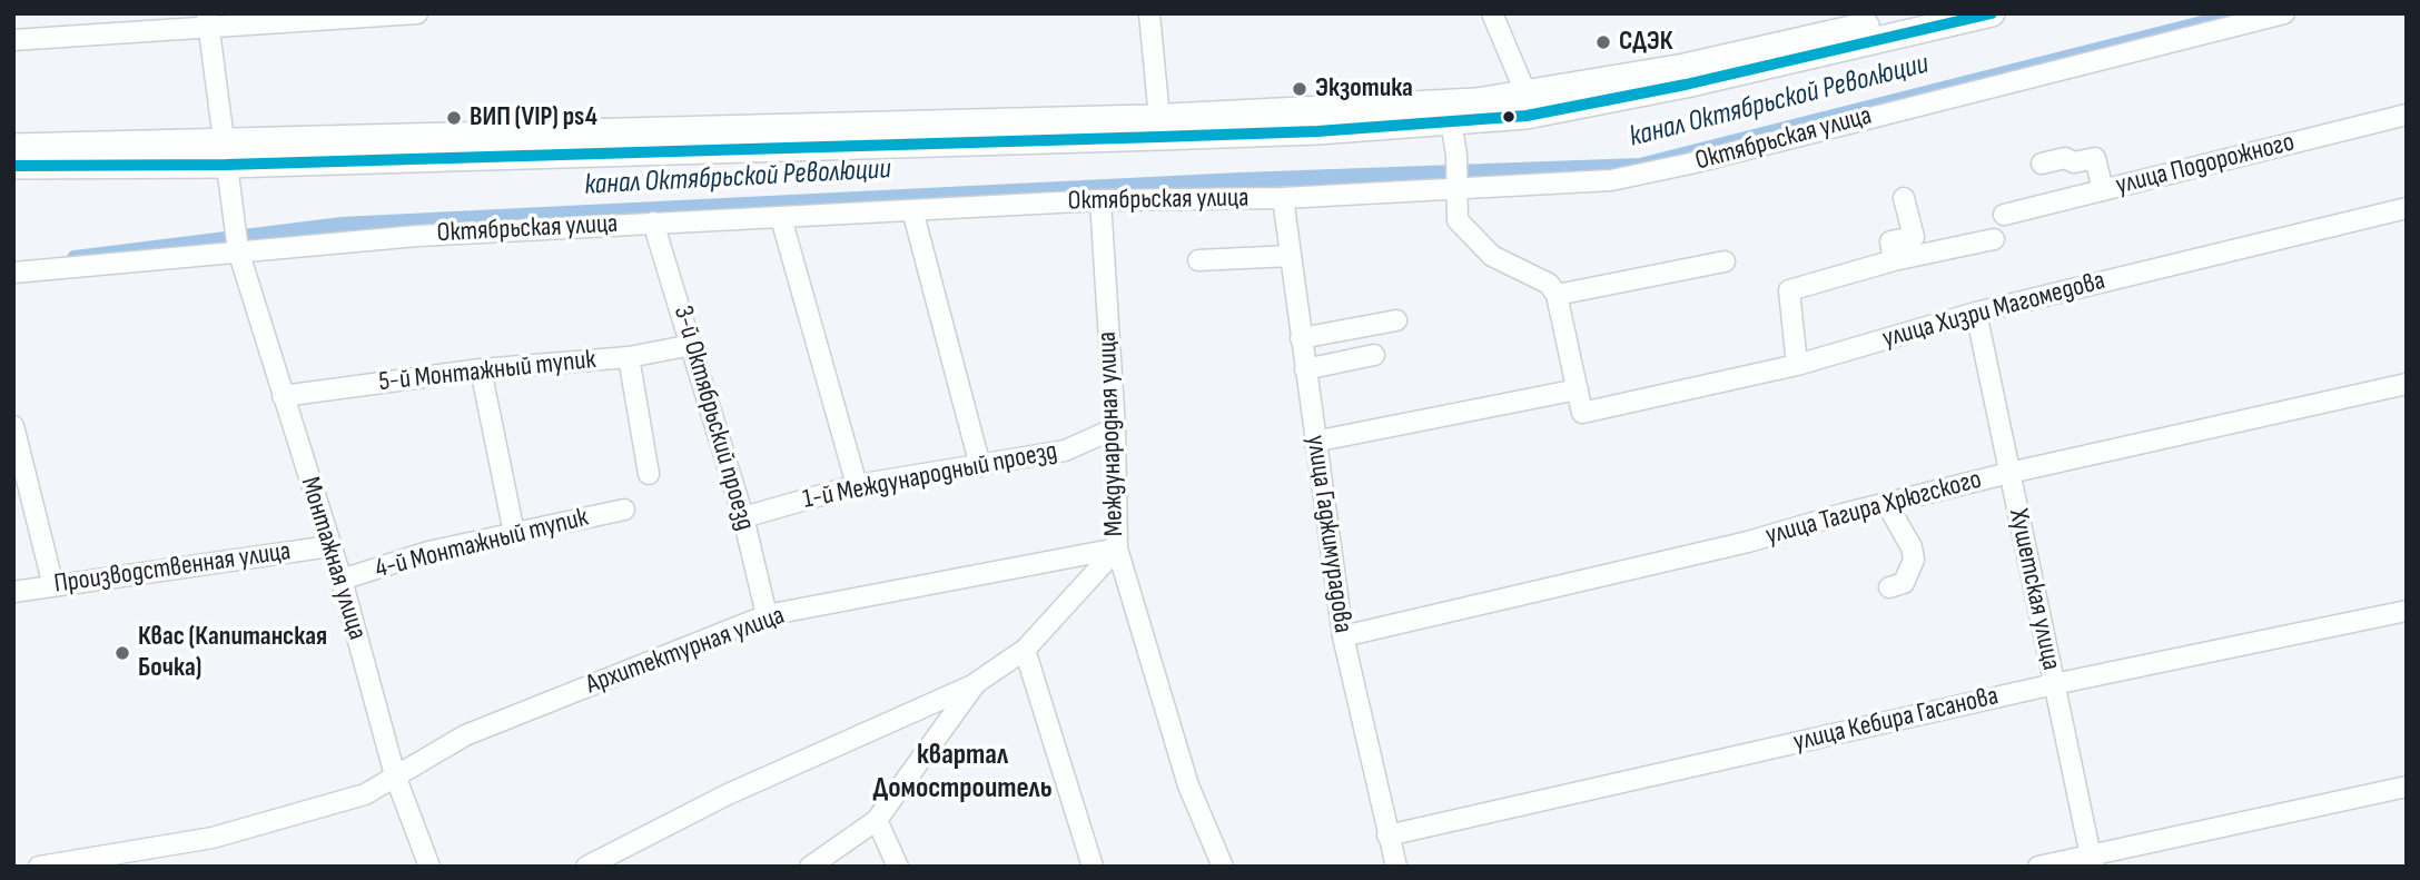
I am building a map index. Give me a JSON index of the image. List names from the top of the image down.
{
  "streets": {
    "street": [
      "Октябрьская улица",
      "улица Подорожного",
      "улица Хизри Магомедова",
      "5-й Монтажный тупик",
      "3-й Октябрьский проезд",
      "Международная улица",
      "1-й Международный проезд",
      "улица Тагира Хрюгского",
      "улица Гаджимурадова",
      "4-й Монтажный тупик",
      "Монтажная улица",
      "Производственная улица",
      "Хушетская улица",
      "Архитектурная улица",
      "улица Кебира Гасанова"
    ]
  },
  "crossings": [
    ["Октябрьская улица", "3-й Октябрьский проезд"],
    ["Октябрьская улица", "Международная улица"],
    ["Октябрьская улица", "улица Гаджимурадова"],
    ["Октябрьская улица", "Монтажная улица"],
    ["улица Хизри Магомедова", "Хушетская улица"],
    ["5-й Монтажный тупик", "3-й Октябрьский проезд"],
    ["5-й Монтажный тупик", "Монтажная улица"],
    ["3-й Октябрьский проезд", "1-й Международный проезд"],
    ["3-й Октябрьский проезд", "Архитектурная улица"],
    ["Международная улица", "1-й Международный проезд"],
    ["Международная улица", "Архитектурная улица"],
    ["улица Тагира Хрюгского", "улица Гаджимурадова"],
    ["улица Тагира Хрюгского", "Хушетская улица"],
    ["улица Гаджимурадова", "улица Кебира Гасанова"],
    ["4-й Монтажный тупик", "Монтажная улица"],
    ["Монтажная улица", "Производственная улица"],
    ["Монтажная улица", "Архитектурная улица"],
    ["Хушетская улица", "улица Кебира Гасанова"]
  ],
  "districts": ["квартал Домостроитель"],
  "water": ["канал Октябрьской Революции"],
  "places": [
    "СДЭК",
    "Экзотика",
    "ВИП (VIP) ps4",
    "Квас (Капитанская Бочка)"
  ]
}
